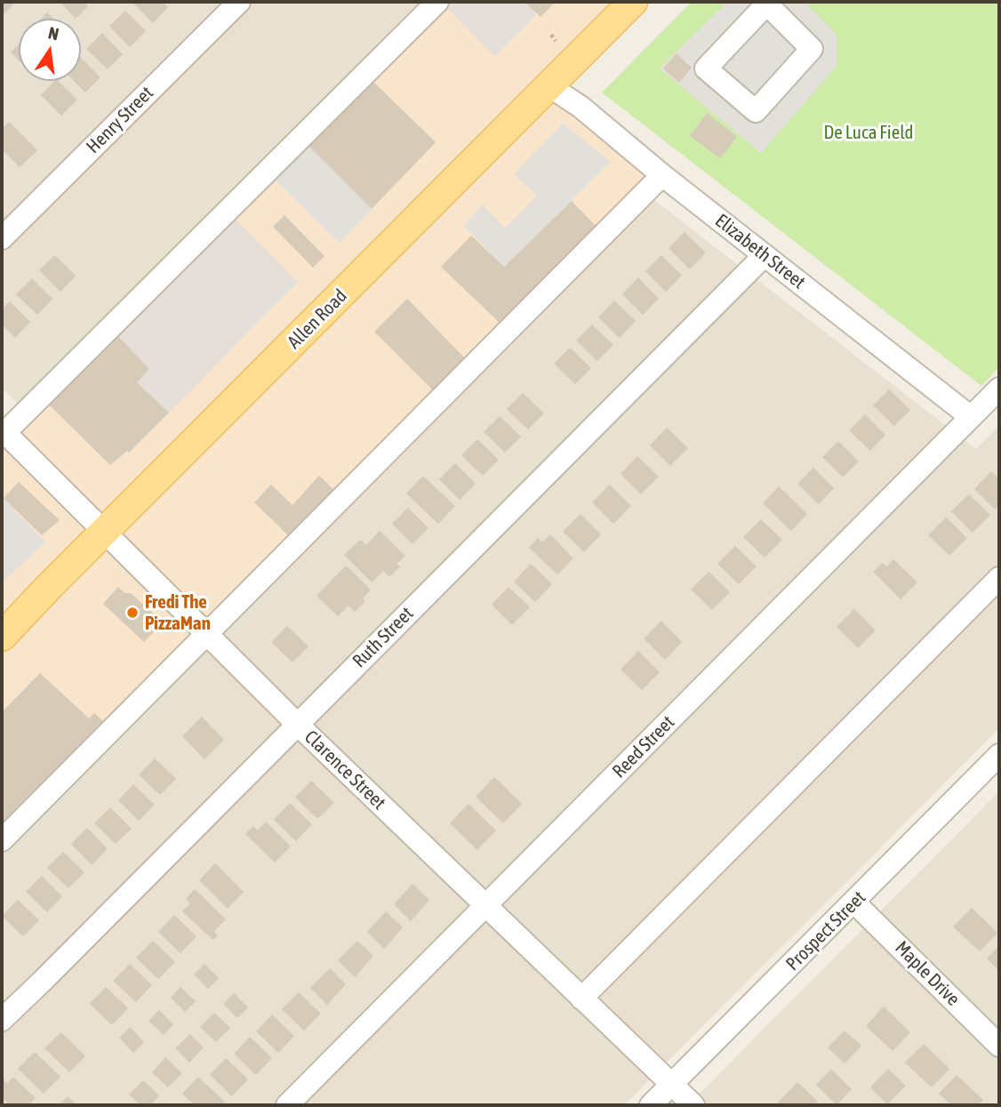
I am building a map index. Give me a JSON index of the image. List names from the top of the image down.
{
  "streets": {
    "main road": ["Allen Road"],
    "street": [
      "Henry Street",
      "Elizabeth Street",
      "Ruth Street",
      "Reed Street",
      "Clarence Street",
      "Prospect Street",
      "Maple Drive"
    ]
  },
  "crossings": [
    ["Elizabeth Street", "Allen Road"],
    ["Elizabeth Street", "Ruth Street"],
    ["Elizabeth Street", "Reed Street"],
    ["Allen Road", "Clarence Street"],
    ["Ruth Street", "Clarence Street"],
    ["Reed Street", "Clarence Street"],
    ["Clarence Street", "Prospect Street"],
    ["Prospect Street", "Maple Drive"]
  ],
  "parks": ["De Luca Field"],
  "places": ["Fredi The PizzaMan"],
  "north": "top"
}
